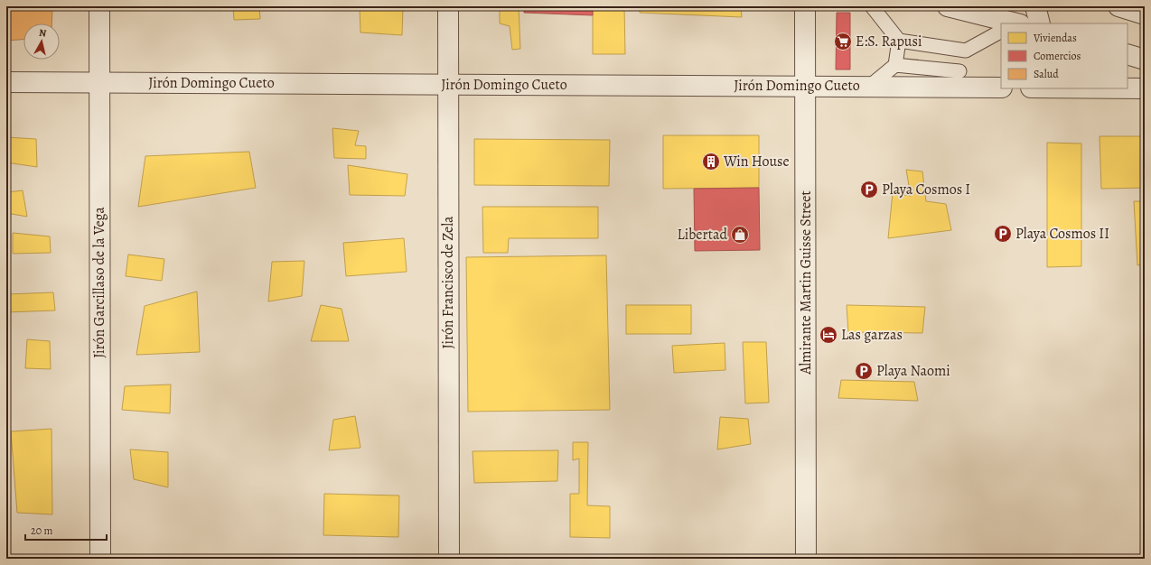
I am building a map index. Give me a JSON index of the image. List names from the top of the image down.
{
  "streets": {
    "street": [
      "Jirón Domingo Cueto",
      "Jirón Garcillaso de la Vega",
      "Jirón Francisco de Zela",
      "Almirante Martin Guisse Street"
    ]
  },
  "crossings": [
    ["Jirón Domingo Cueto", "Jirón Garcillaso de la Vega"],
    ["Jirón Domingo Cueto", "Jirón Francisco de Zela"],
    ["Jirón Domingo Cueto", "Almirante Martin Guisse Street"]
  ],
  "places": {
    "supermarket": ["E:S. Rapusi"],
    "building": ["Win House"],
    "parking": ["Playa Cosmos I", "Playa Cosmos II", "Playa Naomi"],
    "shop": ["Libertad"],
    "hotel": ["Las garzas"]
  },
  "legend": ["Viviendas", "Comercios", "Salud"],
  "scale_bar": "20 m",
  "north": "top"
}
